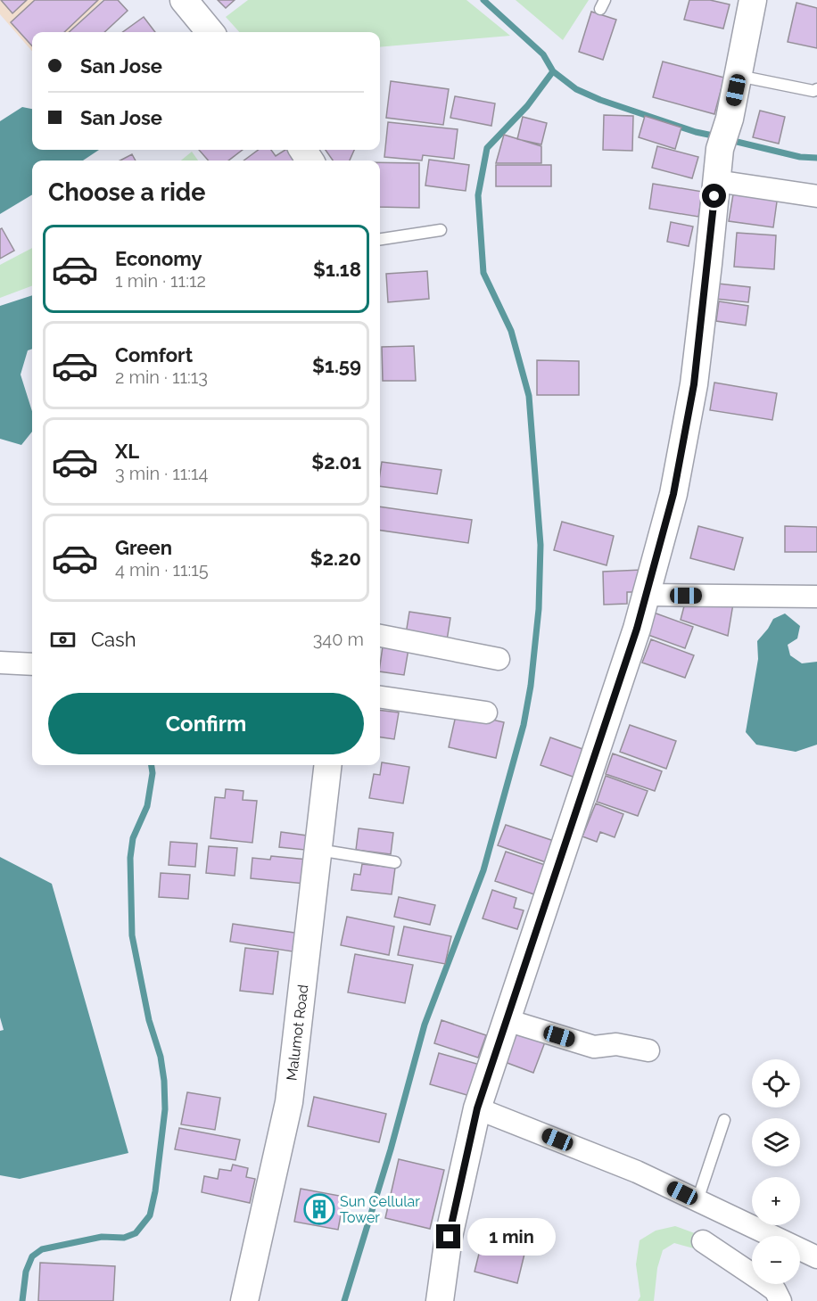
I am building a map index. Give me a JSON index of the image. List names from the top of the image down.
{
  "streets": {
    "street": ["Malumot Road"]
  },
  "places": {
    "building": ["Sun Cellular Tower"]
  },
  "page": {
    "banner": ["San Jose", "San Jose"],
    "heading": "Choose a ride",
    "list": [
      {
        "name": "Economy",
        "note": "1 min · 11:12",
        "value": "$1.18"
      },
      {
        "name": "Comfort",
        "note": "2 min · 11:13",
        "value": "$1.59"
      },
      {
        "name": "XL",
        "note": "3 min · 11:14",
        "value": "$2.01"
      },
      {
        "name": "Green",
        "note": "4 min · 11:15",
        "value": "$2.20"
      }
    ],
    "pay": ["Cash", "340 m"],
    "buttons": "Confirm",
    "map_buttons": ["+", "−"],
    "bubble": "1 min"
  }
}
